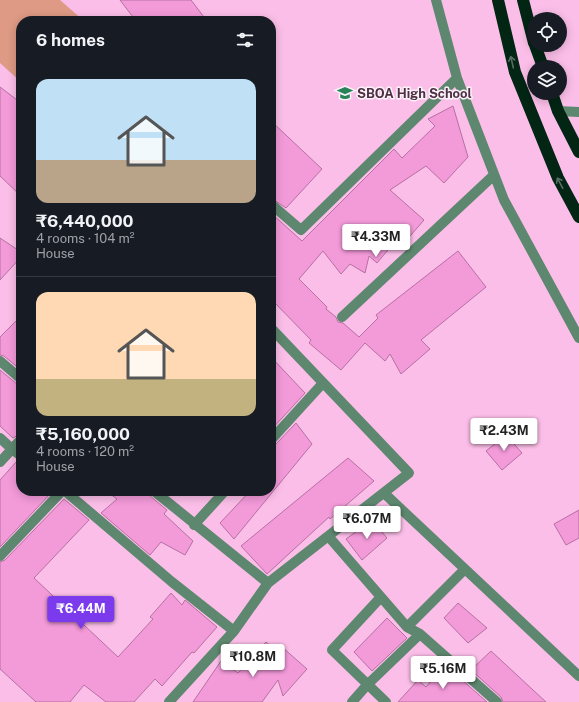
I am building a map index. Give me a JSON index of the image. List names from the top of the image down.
{
  "places": {
    "school or university": ["SBOA High School"]
  },
  "page": {
    "heading": "6 homes",
    "list": [
      {
        "name": "₹6,440,000",
        "note": "4 rooms · 104 m² · House"
      },
      {
        "name": "₹5,160,000",
        "note": "4 rooms · 120 m² · House"
      }
    ],
    "price": [
      "₹4.33M",
      "₹2.43M",
      "₹6.07M",
      "₹6.44M",
      "₹10.8M",
      "₹5.16M"
    ]
  }
}
